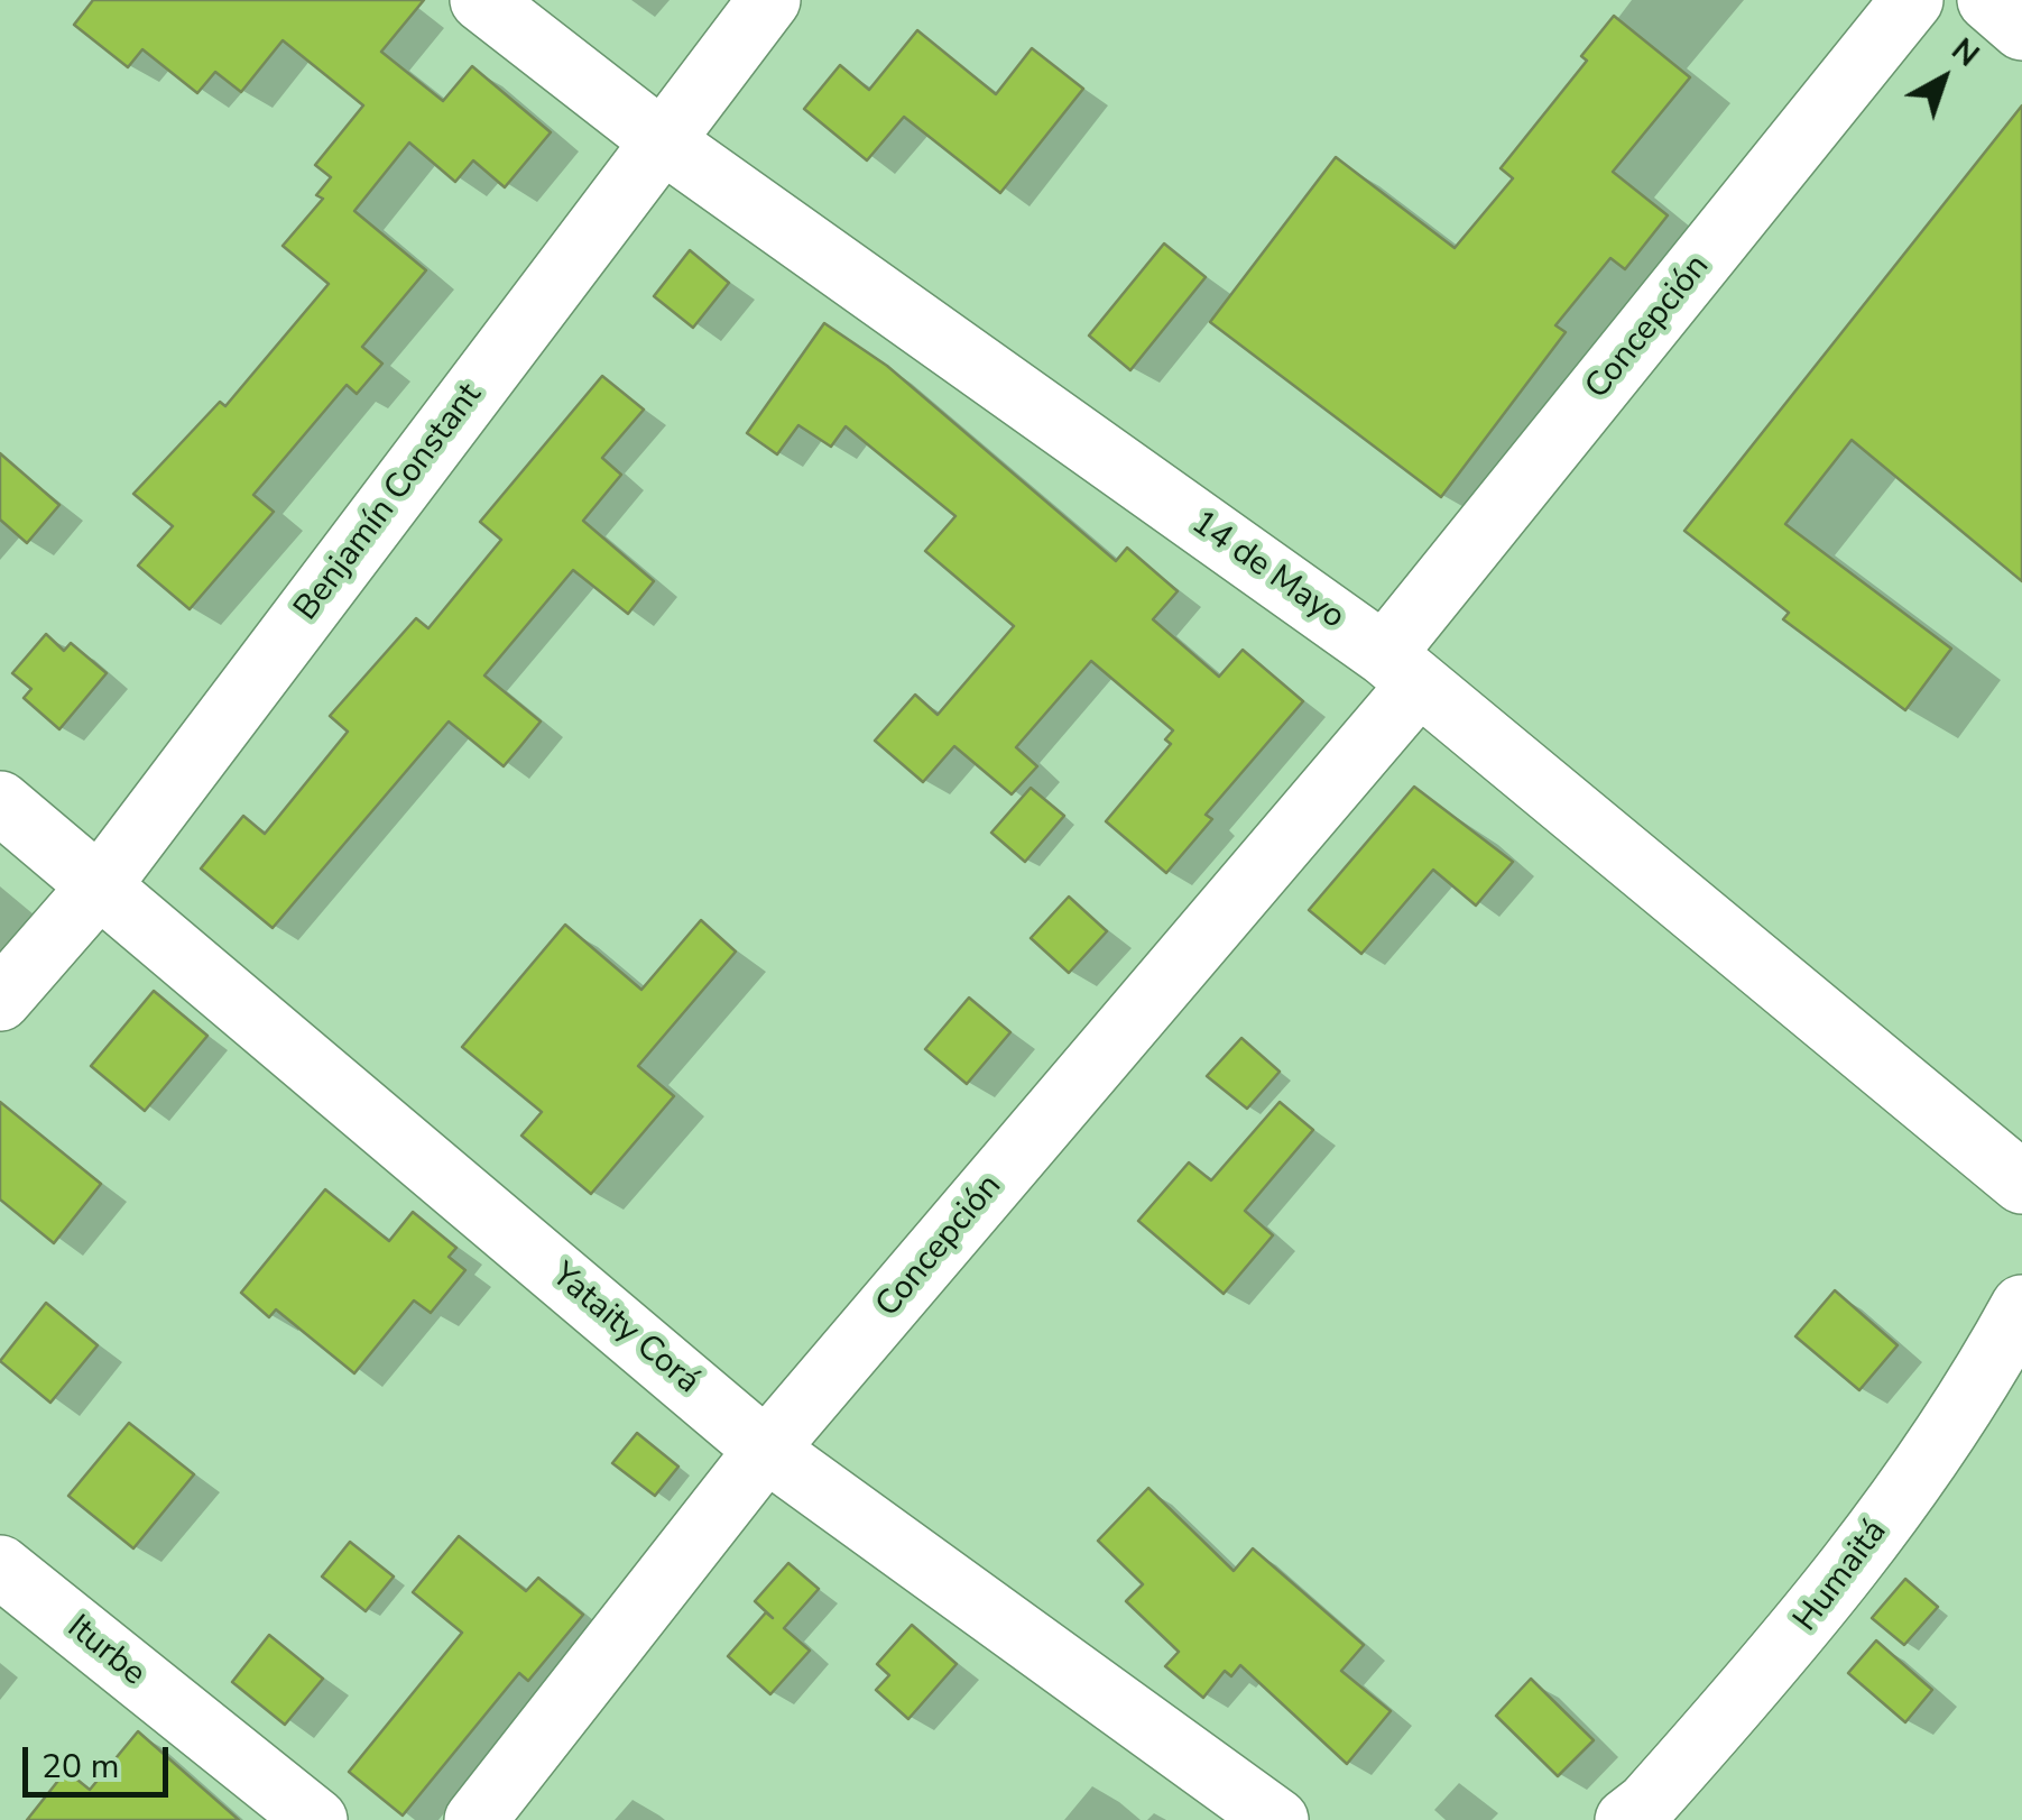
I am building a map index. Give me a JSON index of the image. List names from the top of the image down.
{
  "streets": {
    "street": [
      "Concepción",
      "Benjamín Constant",
      "14 de Mayo",
      "Yataity Corá",
      "Humaitá",
      "Iturbe"
    ]
  },
  "crossings": [
    ["Concepción", "14 de Mayo"],
    ["Concepción", "Yataity Corá"],
    ["Benjamín Constant", "14 de Mayo"],
    ["Benjamín Constant", "Yataity Corá"]
  ],
  "scale_bar": "20 m",
  "north": "top right"
}
